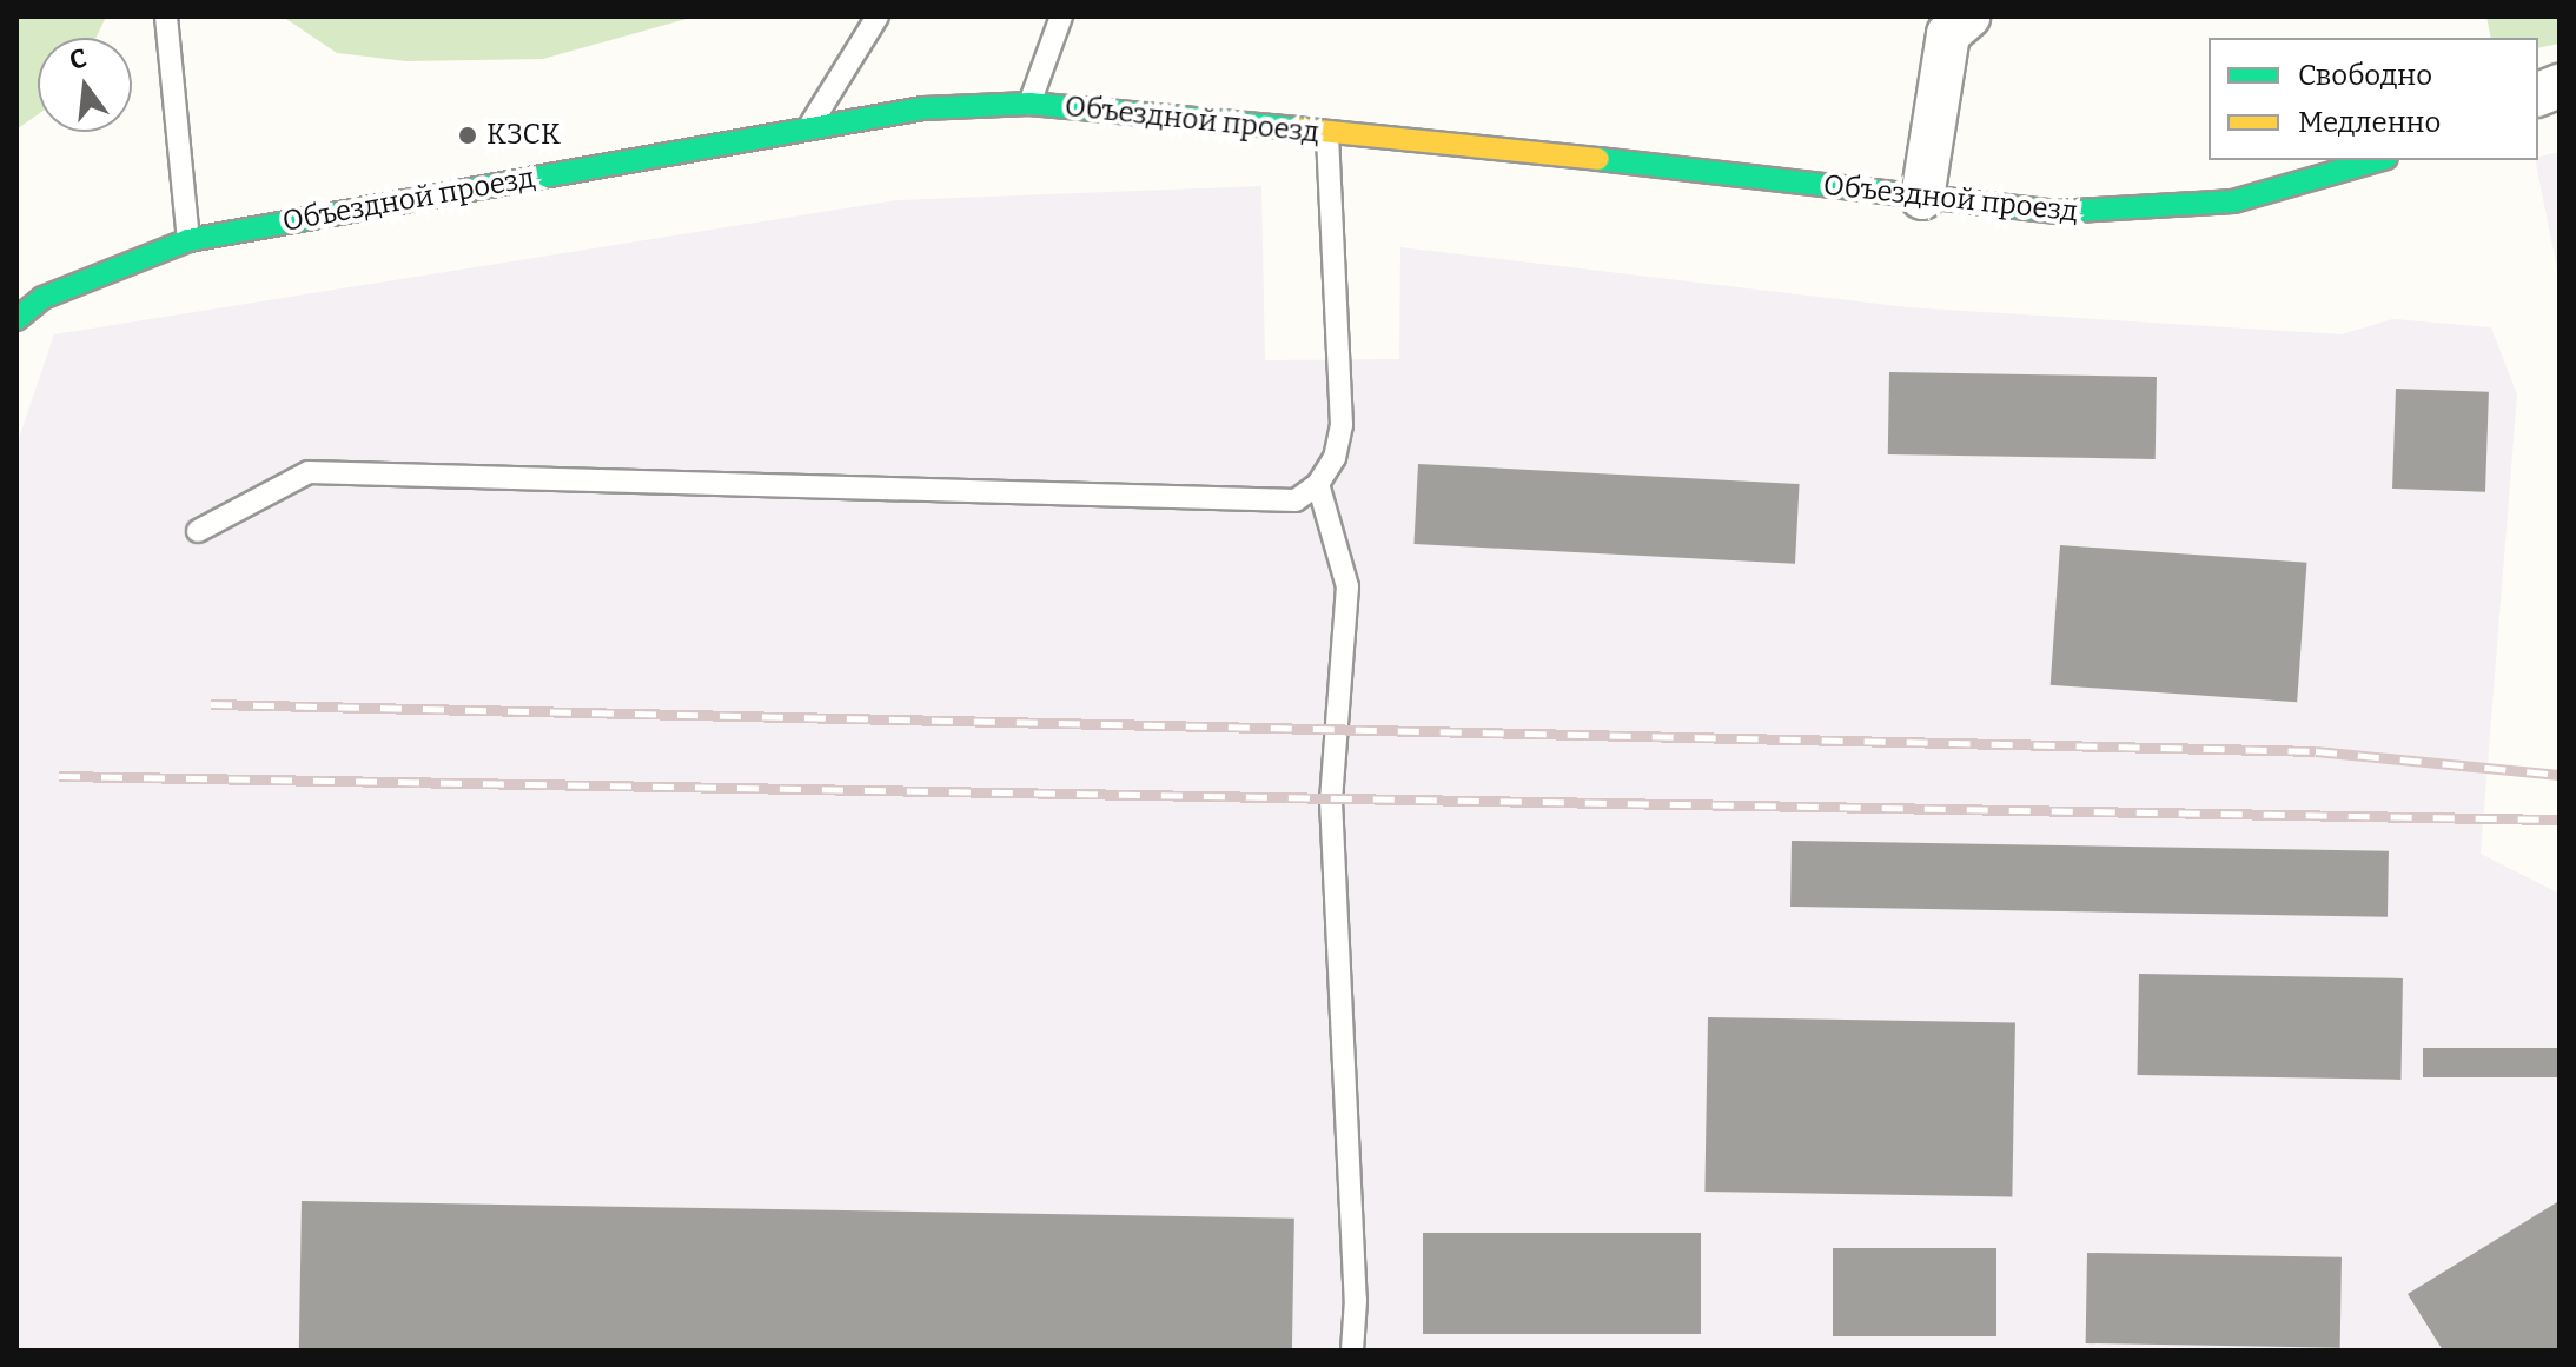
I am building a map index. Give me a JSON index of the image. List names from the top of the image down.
{
  "streets": {
    "street": ["Объездной проезд"]
  },
  "places": ["КЗСК"],
  "legend": ["Свободно", "Медленно"],
  "north": "top"
}
